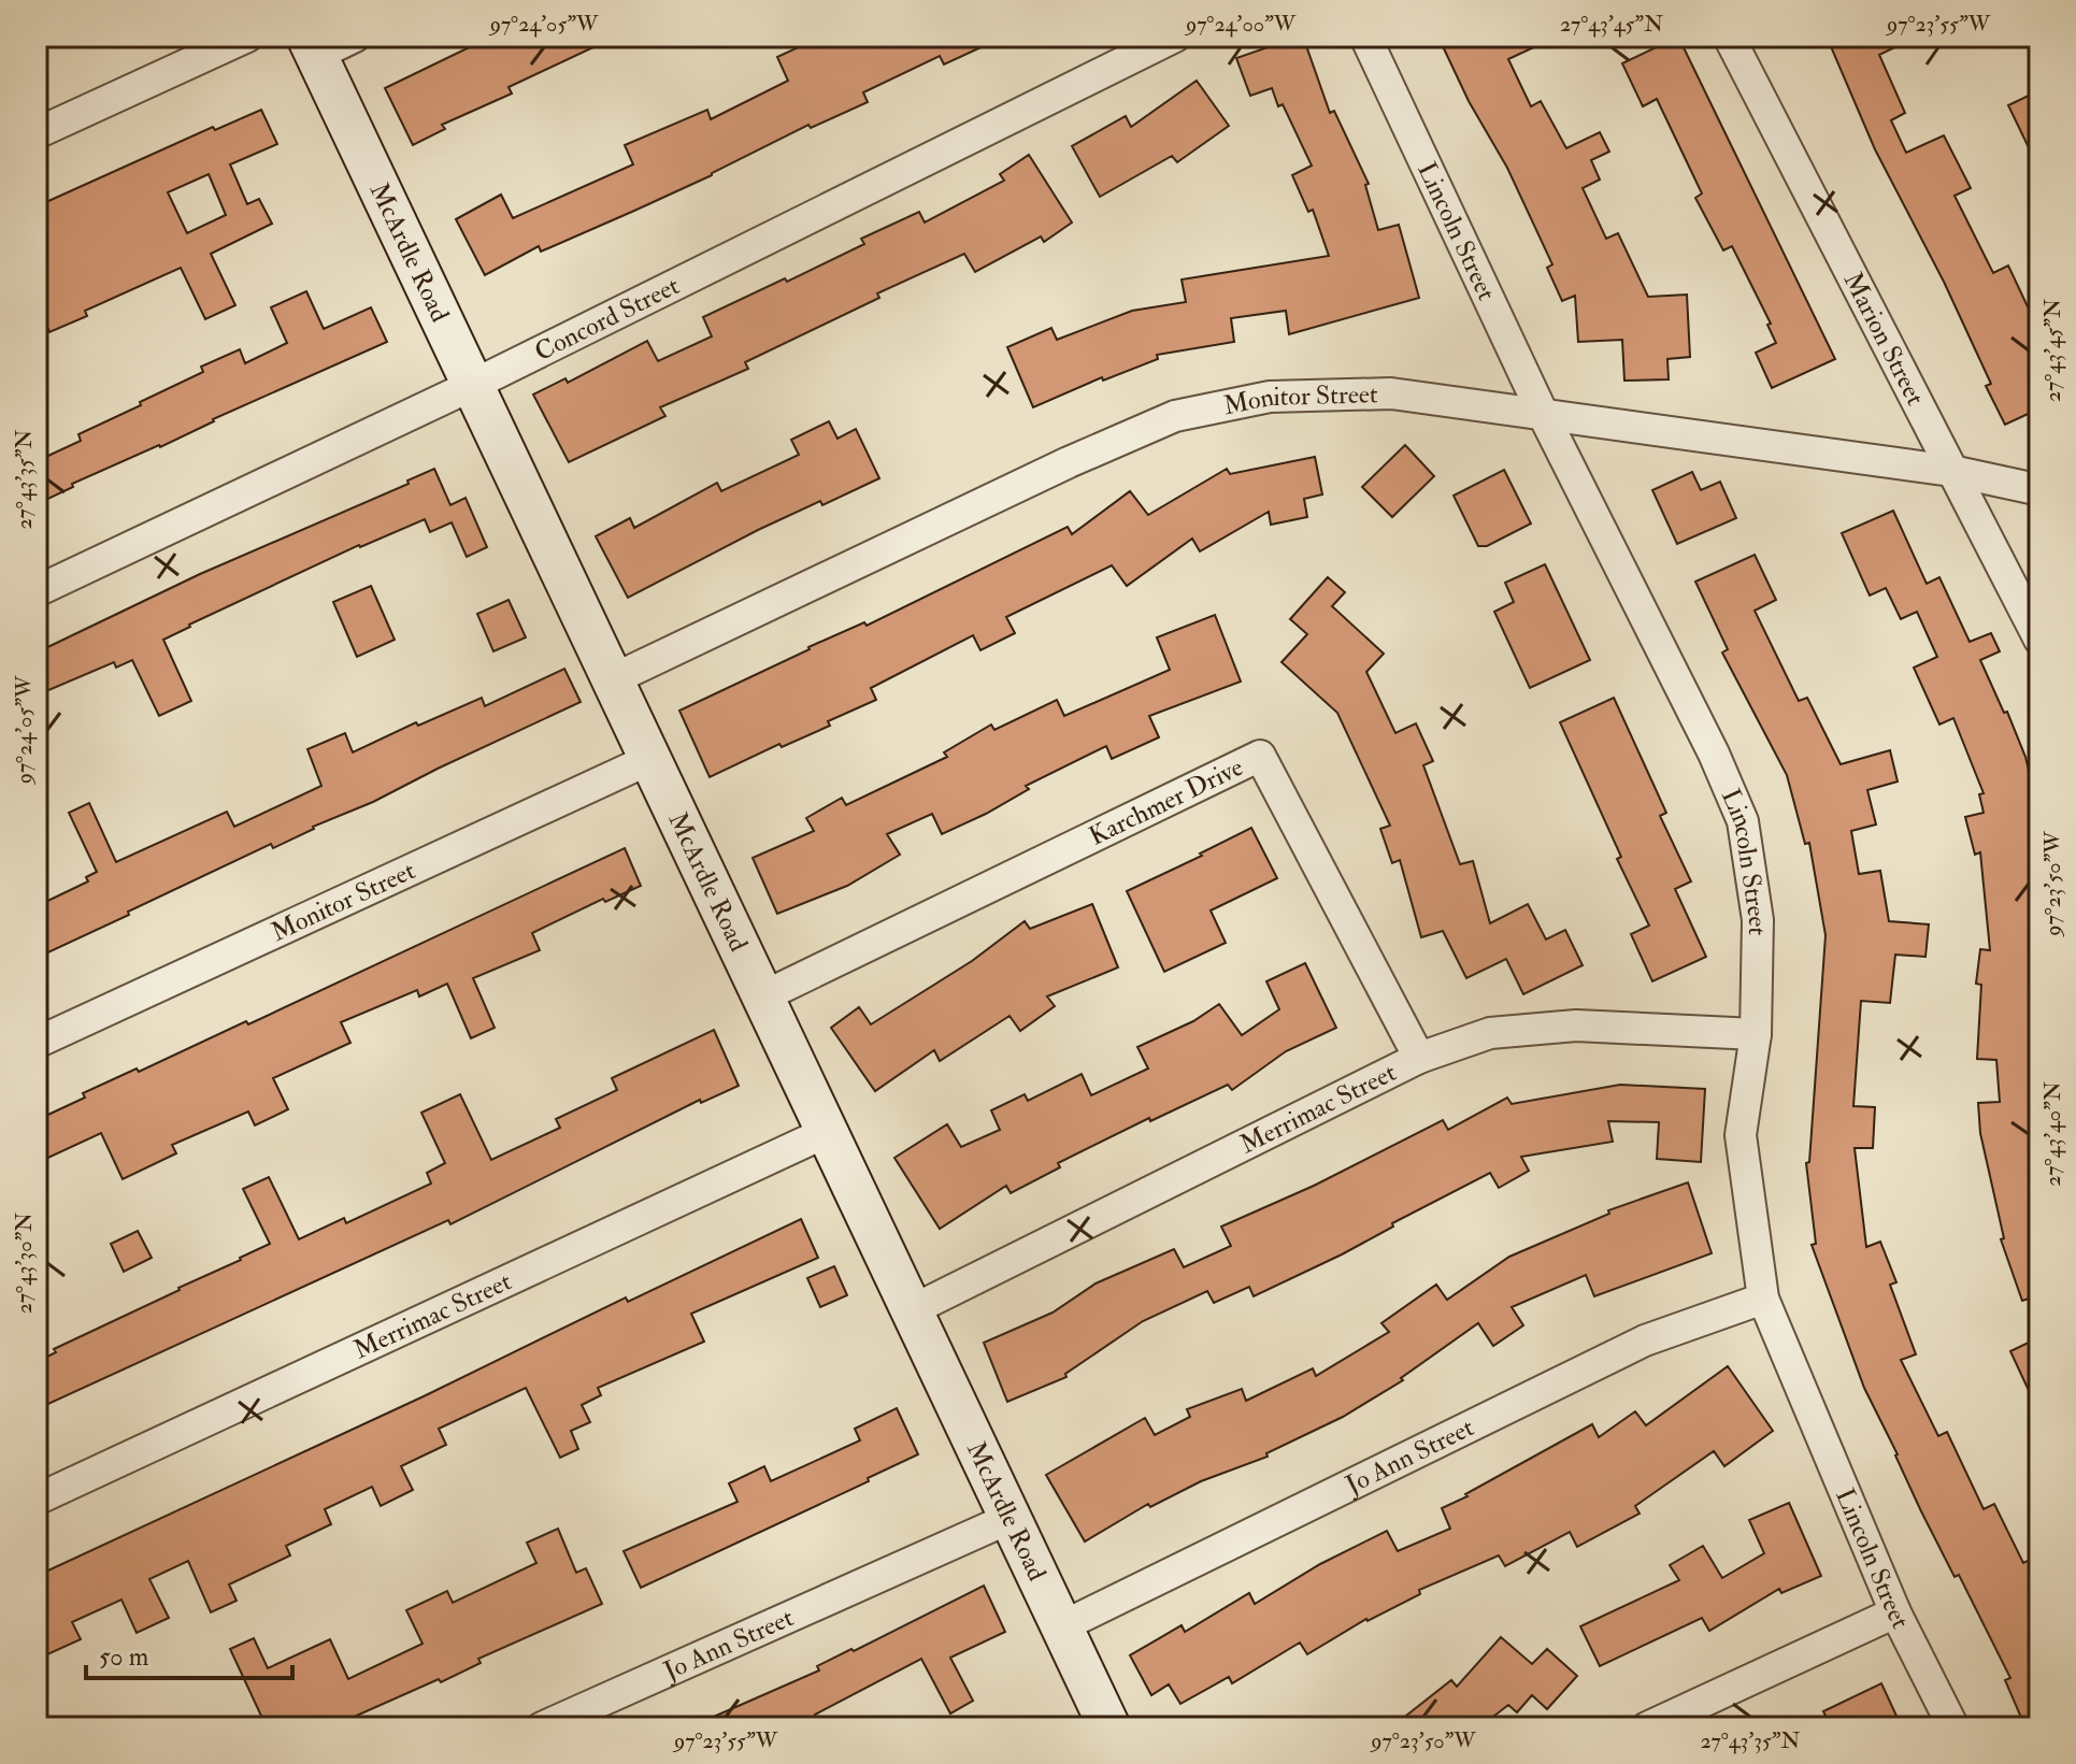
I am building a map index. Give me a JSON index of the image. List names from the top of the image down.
{
  "streets": {
    "main road": ["McArdle Road"],
    "street": [
      "Lincoln Street",
      "Concord Street",
      "Marion Street",
      "Monitor Street",
      "Karchmer Drive",
      "Merrimac Street",
      "Jo Ann Street"
    ]
  },
  "crossings": [
    ["Lincoln Street", "Monitor Street"],
    ["Lincoln Street", "Merrimac Street"],
    ["Lincoln Street", "Jo Ann Street"],
    ["McArdle Road", "Concord Street"],
    ["McArdle Road", "Monitor Street"],
    ["McArdle Road", "Karchmer Drive"],
    ["McArdle Road", "Merrimac Street"],
    ["McArdle Road", "Jo Ann Street"],
    ["Marion Street", "Monitor Street"],
    ["Karchmer Drive", "Merrimac Street"]
  ],
  "scale_bar": "50 m",
  "coordinates": [
    "97°24'05\"W",
    "97°24'00\"W",
    "27°43'45\"N",
    "97°23'55\"W",
    "27°43'35\"N",
    "97°23'50\"W",
    "27°43'40\"N",
    "27°43'30\"N"
  ]
}
